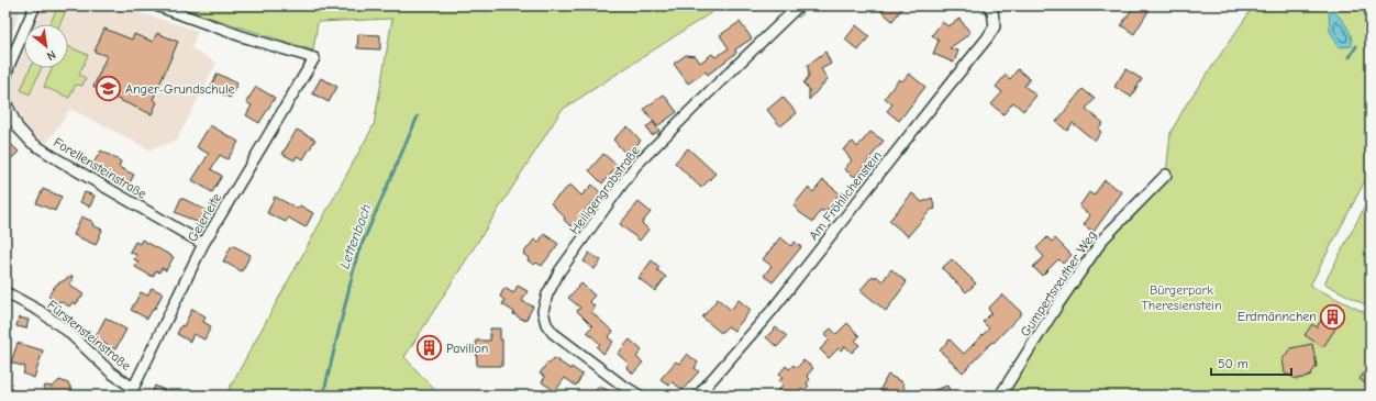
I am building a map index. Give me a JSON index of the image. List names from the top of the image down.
{
  "streets": {
    "street": [
      "Forellensteinstraße",
      "Heiligengrabstraße",
      "Am Fröhlichenstein",
      "Geierleite",
      "Gumpertsreuther Weg",
      "Fürstensteinstraße"
    ]
  },
  "crossings": [
    ["Forellensteinstraße", "Geierleite"],
    ["Geierleite", "Fürstensteinstraße"]
  ],
  "water": ["Lettenbach"],
  "parks": ["Bürgerpark Theresienstein"],
  "places": {
    "school or university": ["Anger-Grundschule"],
    "building": ["Erdmännchen", "Pavillon"]
  },
  "scale_bar": "50 m",
  "north": "bottom right"
}
